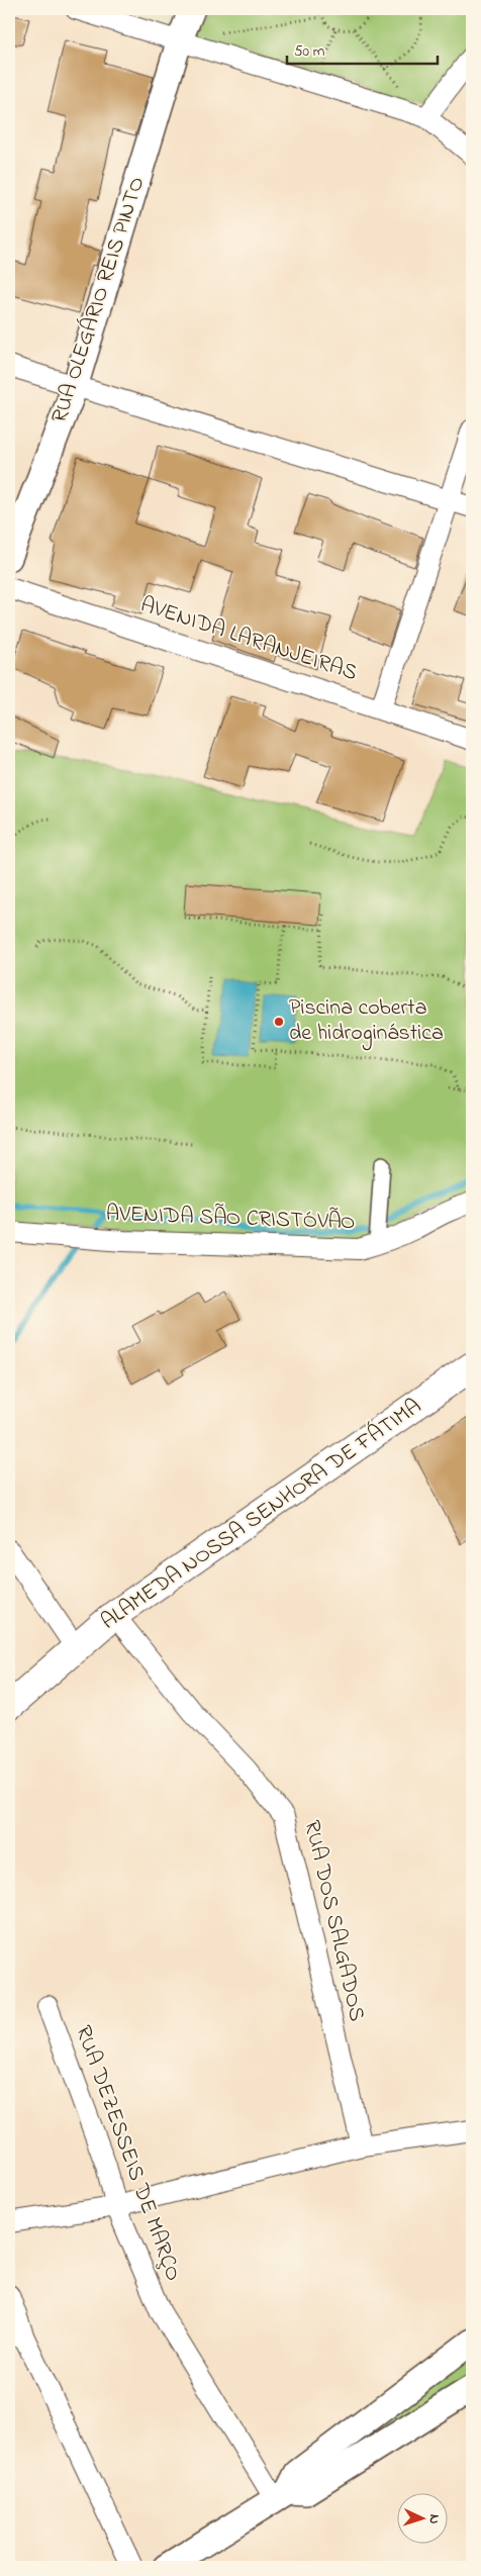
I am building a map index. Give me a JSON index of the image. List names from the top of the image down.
{
  "streets": {
    "main road": ["ALAMEDA NOSSA SENHORA DE FÁTIMA"],
    "street": [
      "RUA OLEGÁRIO REIS PINTO",
      "AVENIDA LARANJEIRAS",
      "AVENIDA SÃO CRISTÓVÃO",
      "RUA DOS SALGADOS",
      "RUA DEZESSEIS DE MARÇO"
    ]
  },
  "crossings": [
    ["ALAMEDA NOSSA SENHORA DE FÁTIMA", "RUA DOS SALGADOS"]
  ],
  "places": ["Piscina coberta de hidroginástica"],
  "scale_bar": "50 m",
  "north": "right"
}
